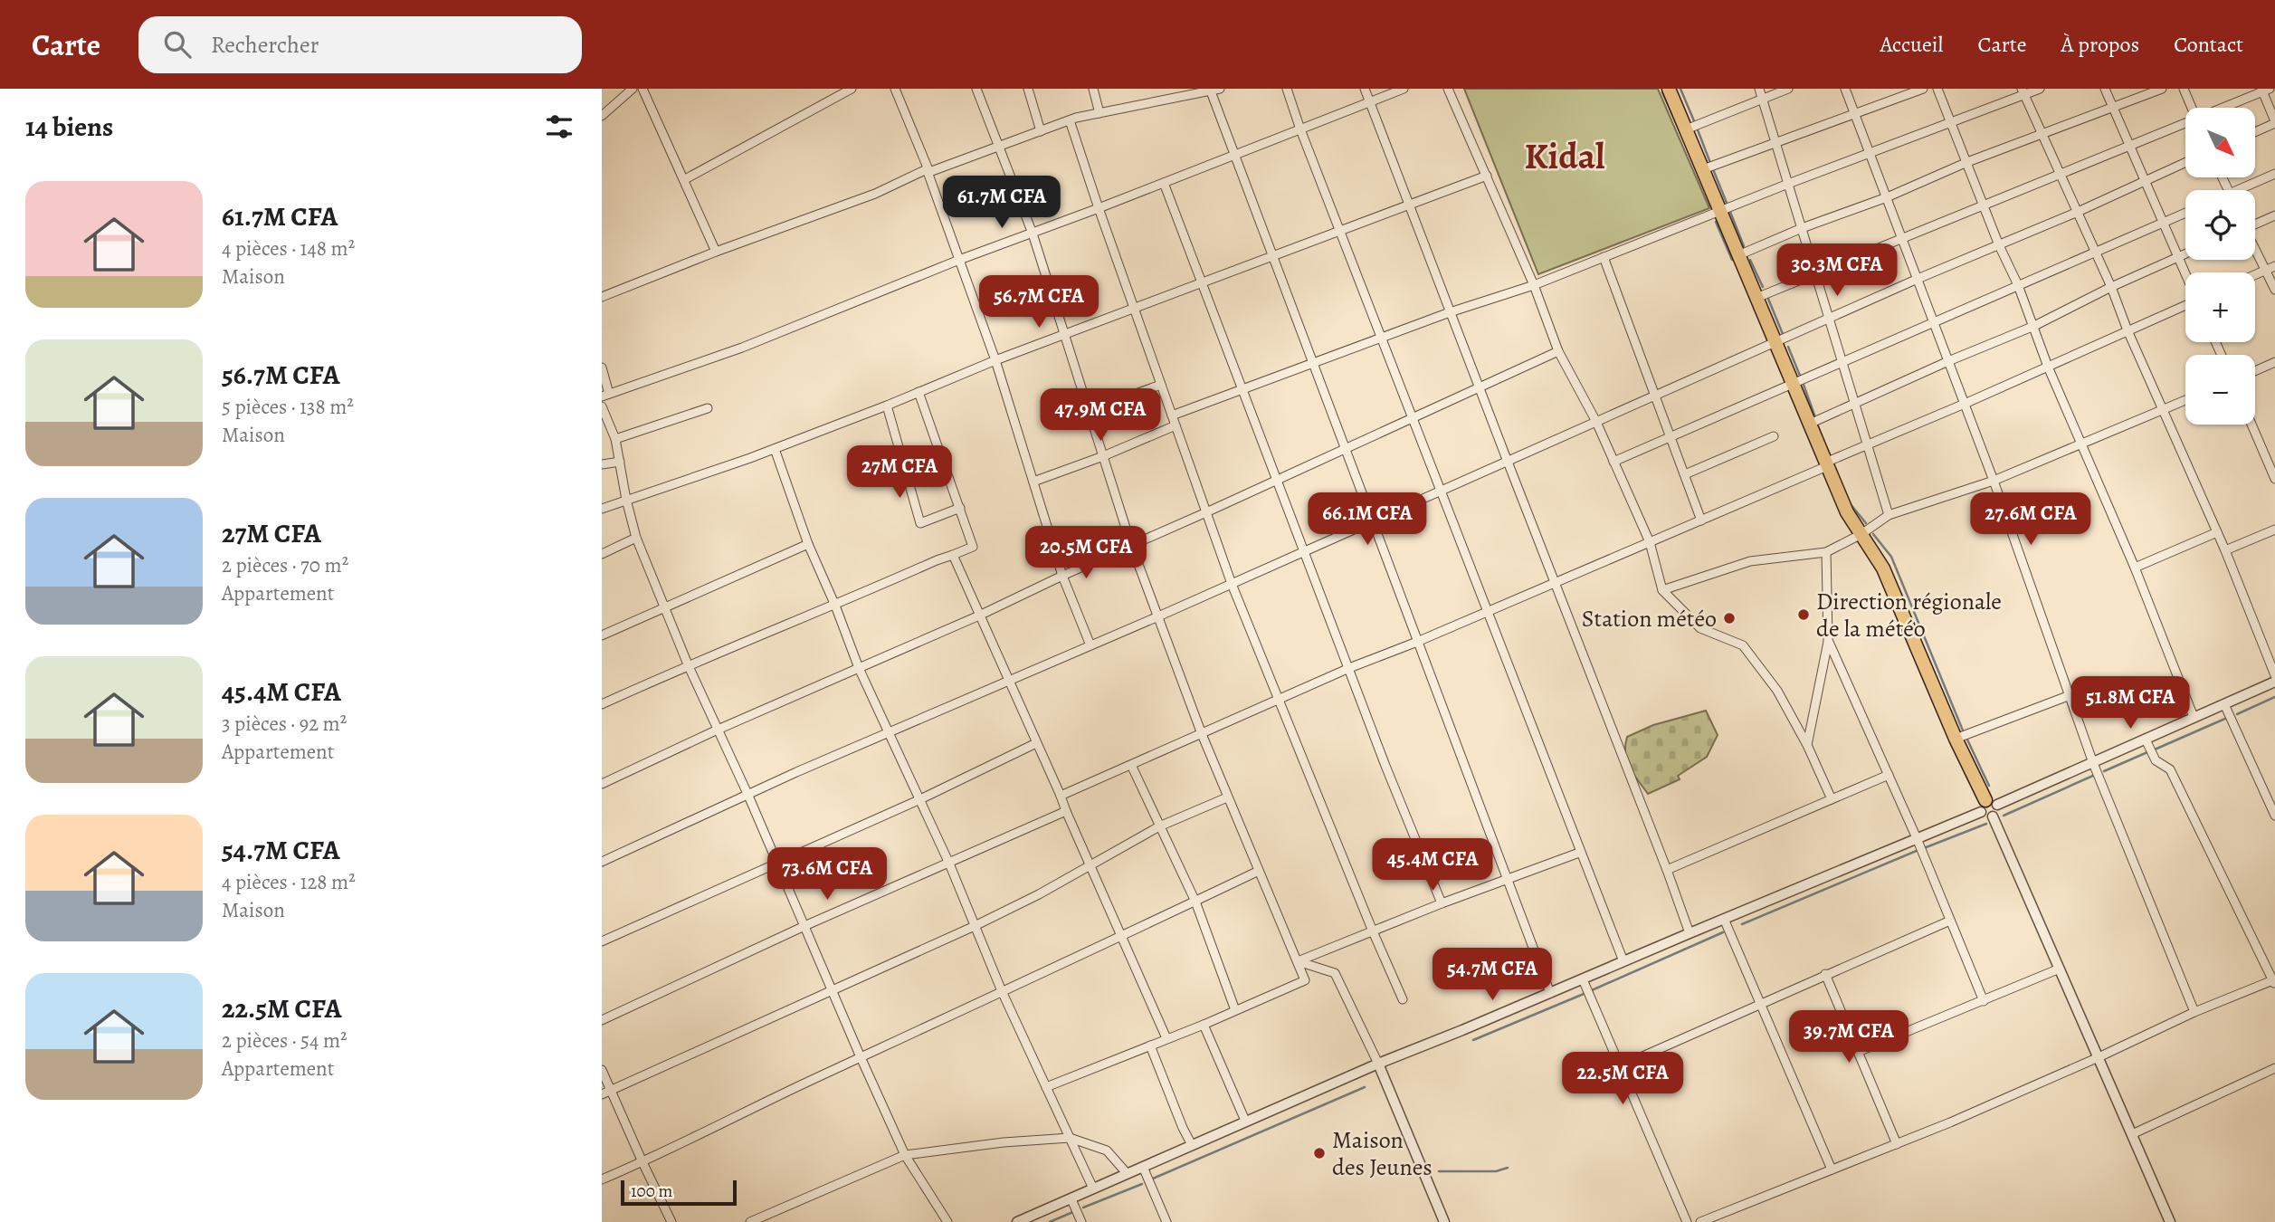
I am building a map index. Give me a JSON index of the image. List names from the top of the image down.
{
  "districts": ["Kidal"],
  "places": ["Direction régionale de la météo", "Station météo", "Maison des Jeunes"],
  "scale_bar": "100 m",
  "north": "bottom right",
  "page": {
    "header": "Carte",
    "search": "Rechercher",
    "nav": [
      "Accueil",
      "Carte",
      "À propos",
      "Contact"
    ],
    "heading": "14 biens",
    "map_buttons": ["+", "−"],
    "list": [
      {
        "name": "61.7M CFA",
        "note": "4 pièces · 148 m² · Maison"
      },
      {
        "name": "56.7M CFA",
        "note": "5 pièces · 138 m² · Maison"
      },
      {
        "name": "27M CFA",
        "note": "2 pièces · 70 m² · Appartement"
      },
      {
        "name": "45.4M CFA",
        "note": "3 pièces · 92 m² · Appartement"
      },
      {
        "name": "54.7M CFA",
        "note": "4 pièces · 128 m² · Maison"
      },
      {
        "name": "22.5M CFA",
        "note": "2 pièces · 54 m² · Appartement"
      }
    ],
    "price": [
      "61.7M CFA",
      "30.3M CFA",
      "56.7M CFA",
      "47.9M CFA",
      "27M CFA",
      "66.1M CFA",
      "27.6M CFA",
      "20.5M CFA",
      "51.8M CFA",
      "45.4M CFA",
      "73.6M CFA",
      "54.7M CFA",
      "39.7M CFA",
      "22.5M CFA"
    ],
    "scale": "100 m"
  }
}
